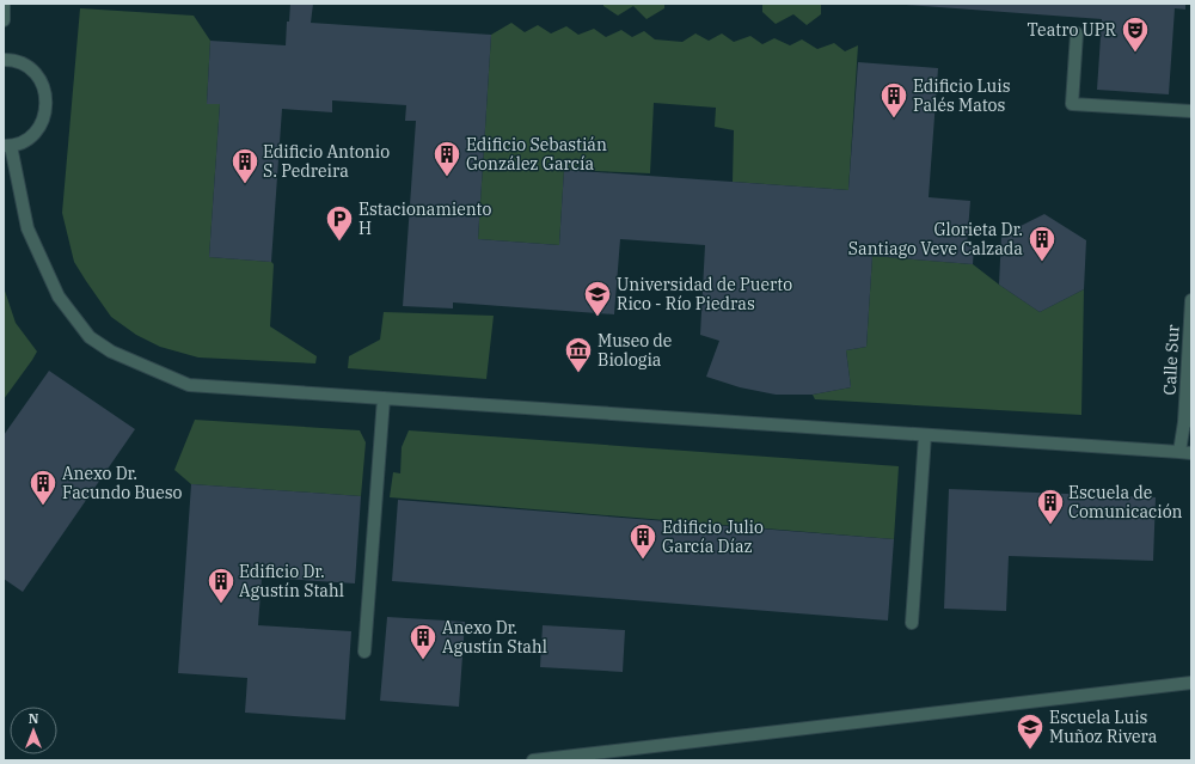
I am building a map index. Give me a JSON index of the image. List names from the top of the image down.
{
  "streets": {
    "street": ["Calle Sur"]
  },
  "places": {
    "theatre": ["Teatro UPR"],
    "building": [
      "Edificio Luis Palés Matos",
      "Edificio Sebastián González García",
      "Edificio Antonio S. Pedreira",
      "Glorieta Dr. Santiago Veve Calzada",
      "Anexo Dr. Facundo Bueso",
      "Escuela de Comunicación",
      "Edificio Julio García Díaz",
      "Edificio Dr. Agustín Stahl",
      "Anexo Dr. Agustín Stahl"
    ],
    "parking": ["Estacionamiento H"],
    "school or university": ["Universidad de Puerto Rico - Río Piedras", "Escuela Luis Muñoz Rivera"],
    "museum": ["Museo de Biologia"]
  },
  "north": "top"
}
